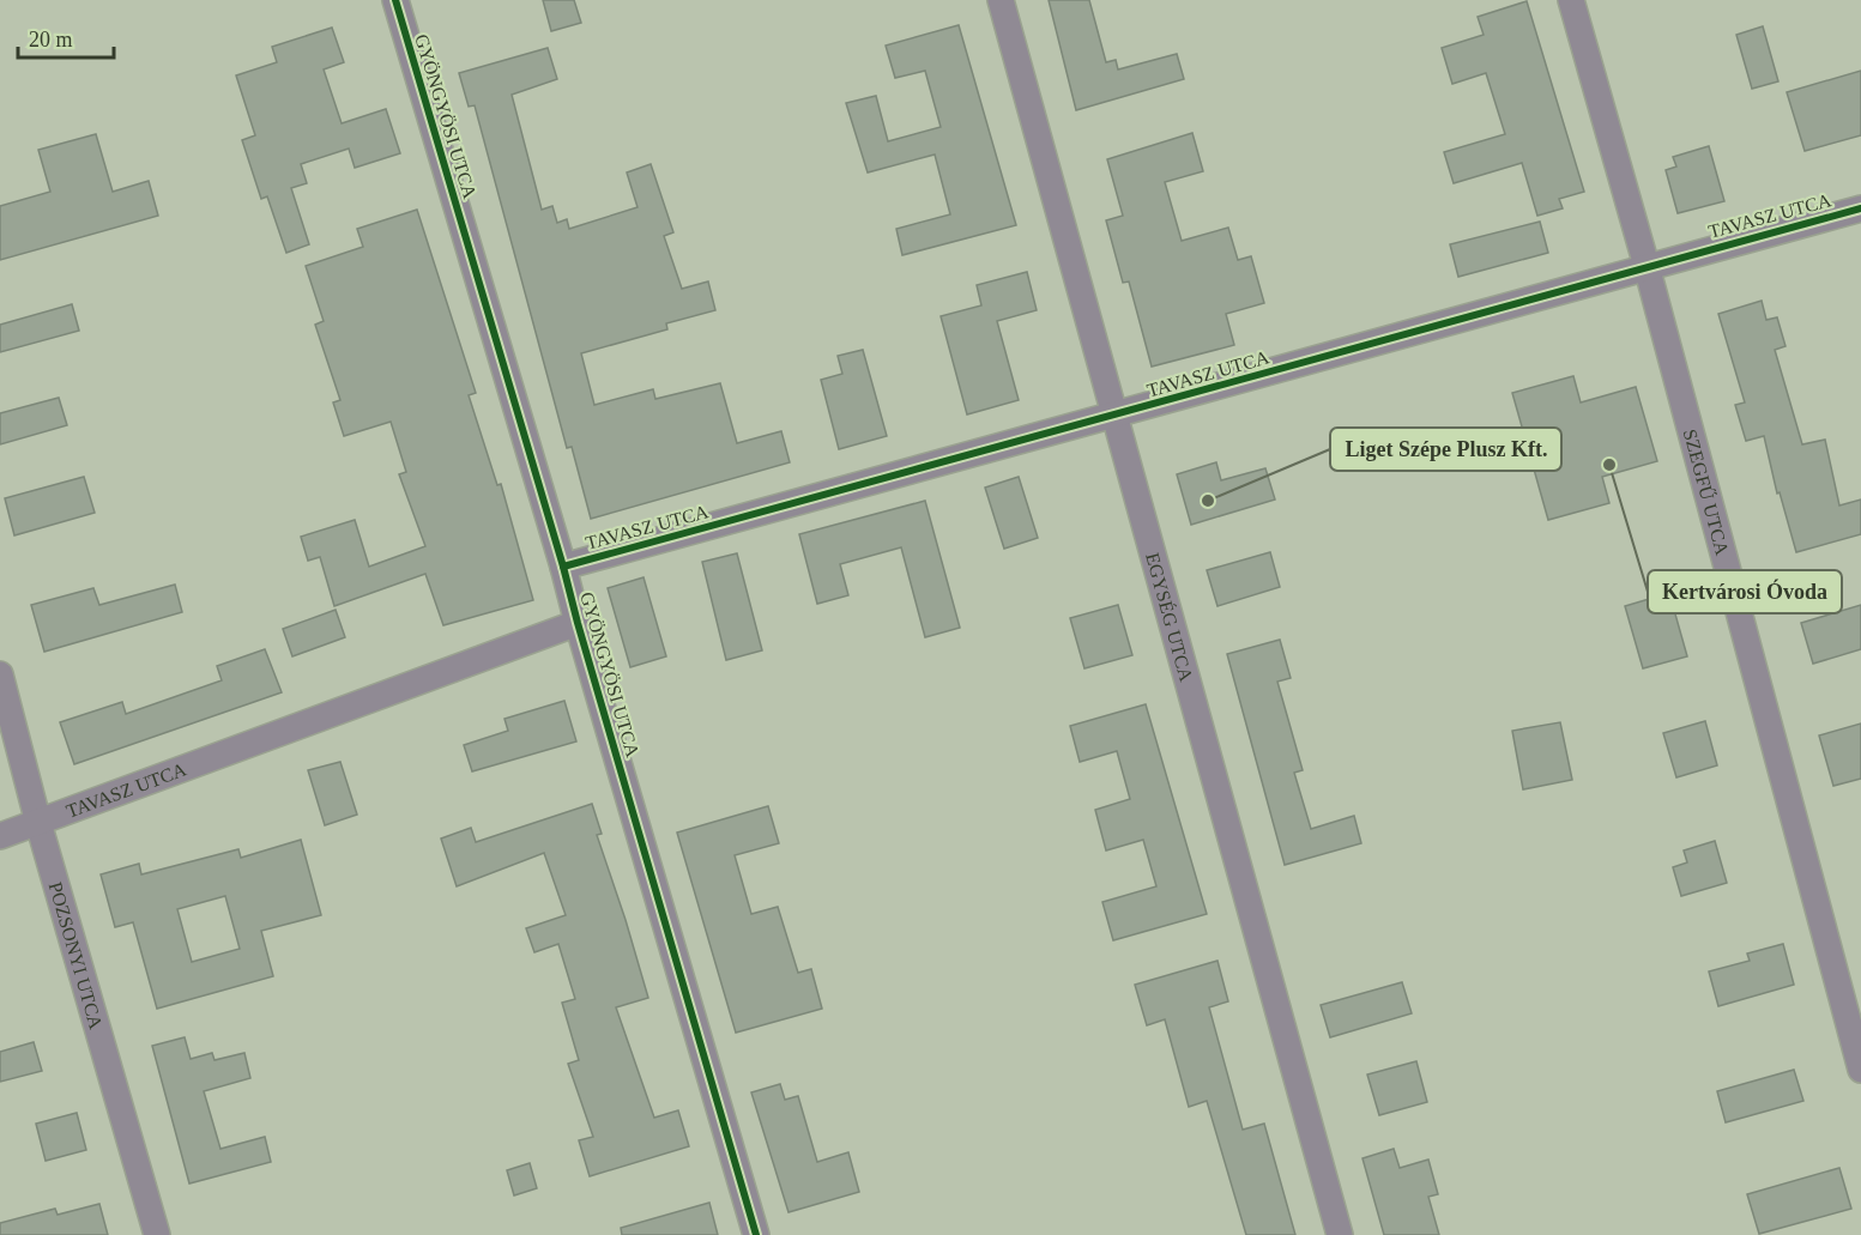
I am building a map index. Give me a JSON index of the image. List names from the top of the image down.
{
  "streets": {
    "street": [
      "GYÖNGYÖSI UTCA",
      "TAVASZ UTCA",
      "SZEGFŰ UTCA",
      "EGYSÉG UTCA",
      "POZSONYI UTCA"
    ]
  },
  "crossings": [
    ["GYÖNGYÖSI UTCA", "TAVASZ UTCA"],
    ["TAVASZ UTCA", "SZEGFŰ UTCA"],
    ["TAVASZ UTCA", "EGYSÉG UTCA"],
    ["TAVASZ UTCA", "POZSONYI UTCA"]
  ],
  "places": ["Kertvárosi Óvoda", "Liget Szépe Plusz Kft."],
  "scale_bar": "20 m"
}
